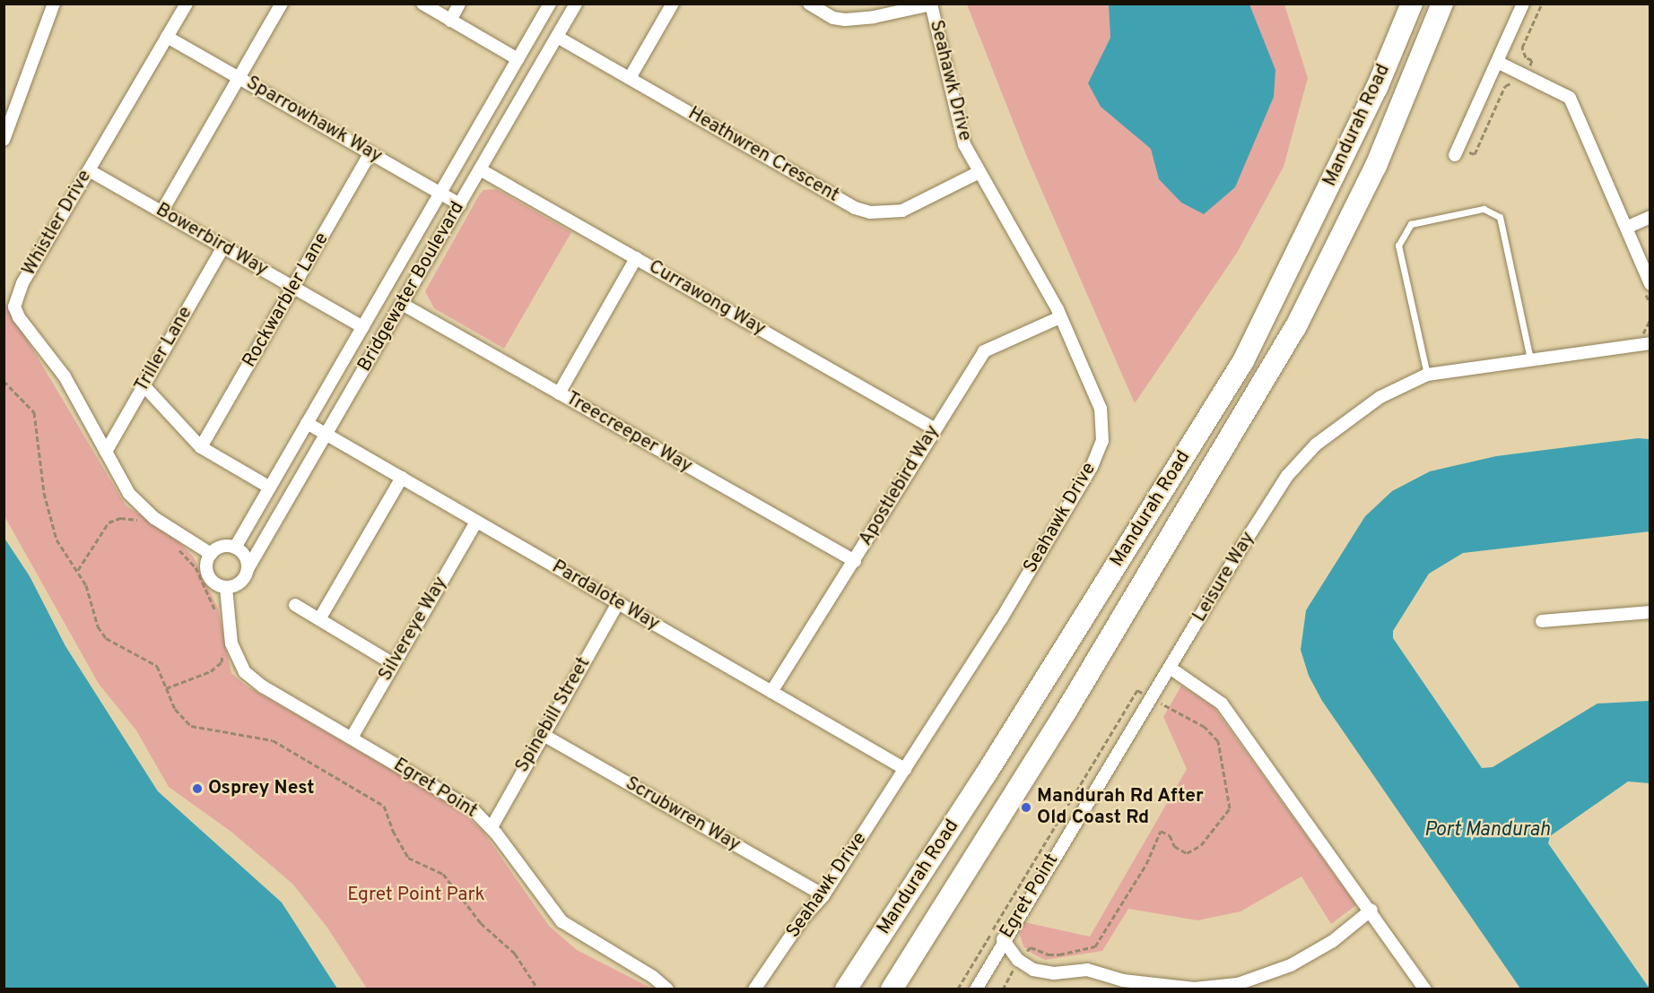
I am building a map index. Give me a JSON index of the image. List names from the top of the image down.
{
  "streets": {
    "highway": ["Mandurah Road"],
    "street": [
      "Seahawk Drive",
      "Sparrowhawk Way",
      "Heathwren Crescent",
      "Whistler Drive",
      "Bowerbird Way",
      "Bridgewater Boulevard",
      "Currawong Way",
      "Rockwarbler Lane",
      "Triller Lane",
      "Treecreeper Way",
      "Apostlebird Way",
      "Leisure Way",
      "Pardalote Way",
      "Silvereye Way",
      "Spinebill Street",
      "Egret Point",
      "Scrubwren Way"
    ]
  },
  "crossings": [
    ["Seahawk Drive", "Heathwren Crescent"],
    ["Seahawk Drive", "Apostlebird Way"],
    ["Seahawk Drive", "Pardalote Way"],
    ["Seahawk Drive", "Scrubwren Way"],
    ["Sparrowhawk Way", "Whistler Drive"],
    ["Sparrowhawk Way", "Bridgewater Boulevard"],
    ["Sparrowhawk Way", "Rockwarbler Lane"],
    ["Heathwren Crescent", "Bridgewater Boulevard"],
    ["Whistler Drive", "Bowerbird Way"],
    ["Whistler Drive", "Bridgewater Boulevard"],
    ["Whistler Drive", "Triller Lane"],
    ["Whistler Drive", "Egret Point"],
    ["Bowerbird Way", "Bridgewater Boulevard"],
    ["Bowerbird Way", "Rockwarbler Lane"],
    ["Bowerbird Way", "Triller Lane"],
    ["Bridgewater Boulevard", "Currawong Way"],
    ["Bridgewater Boulevard", "Treecreeper Way"],
    ["Bridgewater Boulevard", "Pardalote Way"],
    ["Bridgewater Boulevard", "Egret Point"],
    ["Currawong Way", "Apostlebird Way"],
    ["Treecreeper Way", "Apostlebird Way"],
    ["Apostlebird Way", "Pardalote Way"],
    ["Leisure Way", "Egret Point"],
    ["Pardalote Way", "Silvereye Way"],
    ["Pardalote Way", "Spinebill Street"],
    ["Silvereye Way", "Egret Point"],
    ["Spinebill Street", "Egret Point"],
    ["Spinebill Street", "Scrubwren Way"]
  ],
  "water": ["Port Mandurah"],
  "parks": ["Egret Point Park"],
  "places": ["Osprey Nest", "Mandurah Rd After Old Coast Rd"]
}
